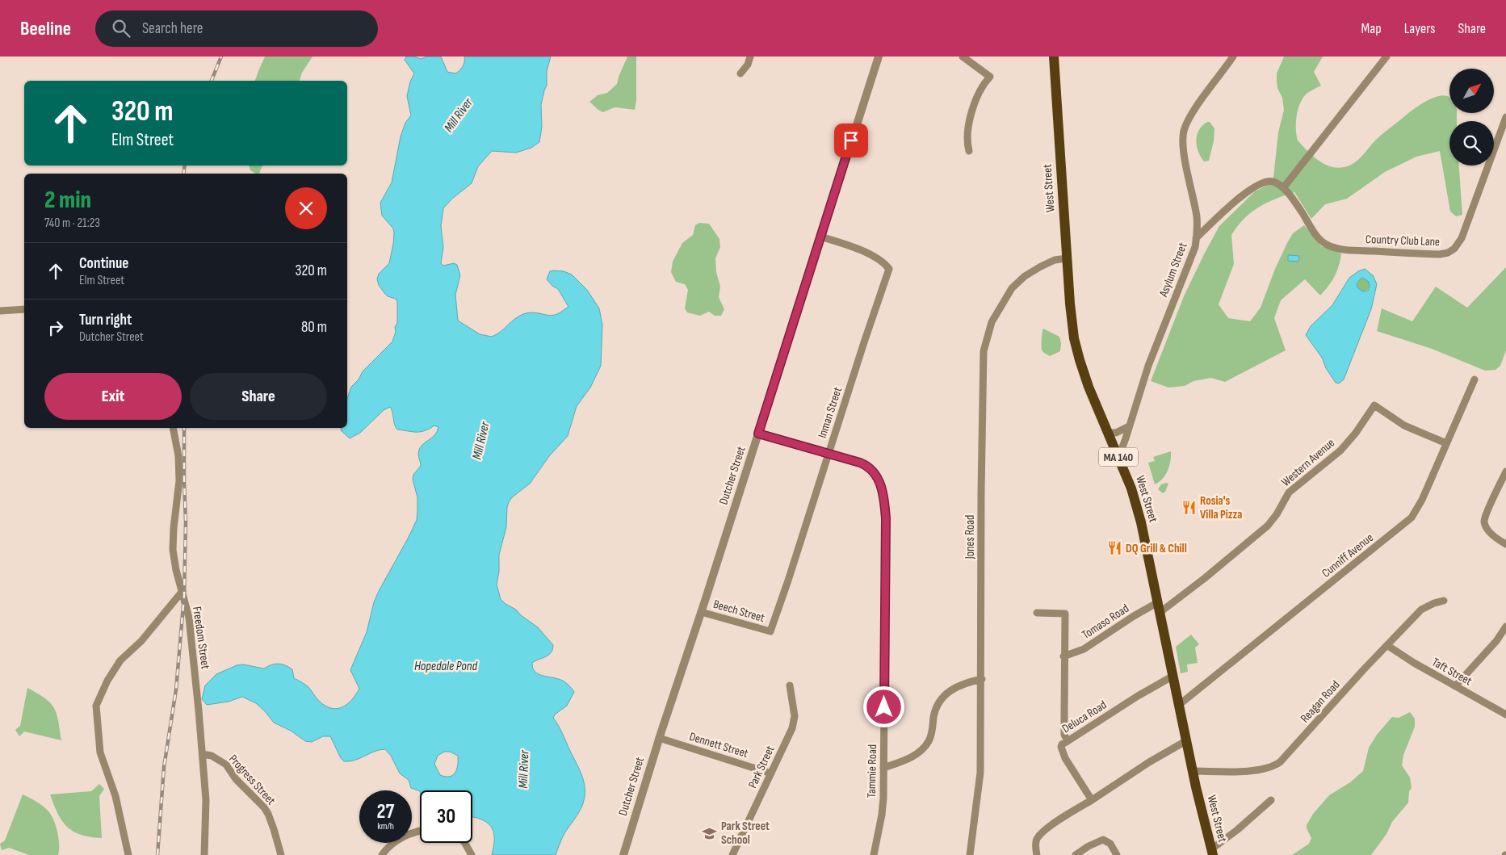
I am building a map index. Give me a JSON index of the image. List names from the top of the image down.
{
  "streets": {
    "main road": ["West Street", "MA 140"],
    "street": [
      "Country Club Lane",
      "Asylum Street",
      "Inman Street",
      "Western Avenue",
      "Dutcher Street",
      "Jones Road",
      "Cunniff Avenue",
      "Beech Street",
      "Tomaso Road",
      "Freedom Street",
      "Taft Street",
      "Reagan Road",
      "Deluca Road",
      "Dennett Street",
      "Park Street",
      "Tammie Road",
      "Progress Street"
    ]
  },
  "crossings": [
    ["West Street", "Asylum Street"],
    ["West Street", "Western Avenue"],
    ["West Street", "Jones Road"],
    ["West Street", "Cunniff Avenue"],
    ["West Street", "Tomaso Road"],
    ["West Street", "Reagan Road"],
    ["West Street", "Deluca Road"],
    ["Inman Street", "Dutcher Street"],
    ["Inman Street", "Beech Street"],
    ["Inman Street", "Tammie Road"],
    ["Western Avenue", "Cunniff Avenue"],
    ["Western Avenue", "Tomaso Road"],
    ["Dutcher Street", "Beech Street"],
    ["Dutcher Street", "Dennett Street"],
    ["Dutcher Street", "Tammie Road"],
    ["Tomaso Road", "Deluca Road"],
    ["Freedom Street", "Progress Street"],
    ["Taft Street", "Reagan Road"],
    ["Dennett Street", "Park Street"]
  ],
  "water": ["Mill River", "Hopedale Pond"],
  "places": {
    "restaurant": ["Rosia's Villa Pizza", "DQ Grill & Chill"],
    "school or university": ["Park Street School"]
  },
  "north": "top right",
  "page": {
    "header": "Beeline",
    "search": "Search here",
    "nav": ["Map", "Layers", "Share"],
    "turn": ["320 m", "Elm Street"],
    "heading": ["2 min", "740 m · 21:23"],
    "list": [
      {
        "name": "Continue",
        "note": "Elm Street",
        "value": "320 m"
      },
      {
        "name": "Turn right",
        "note": "Dutcher Street",
        "value": "80 m"
      }
    ],
    "buttons": ["Exit", "Share"],
    "speed": "27 km/h",
    "limit": "30"
  }
}
